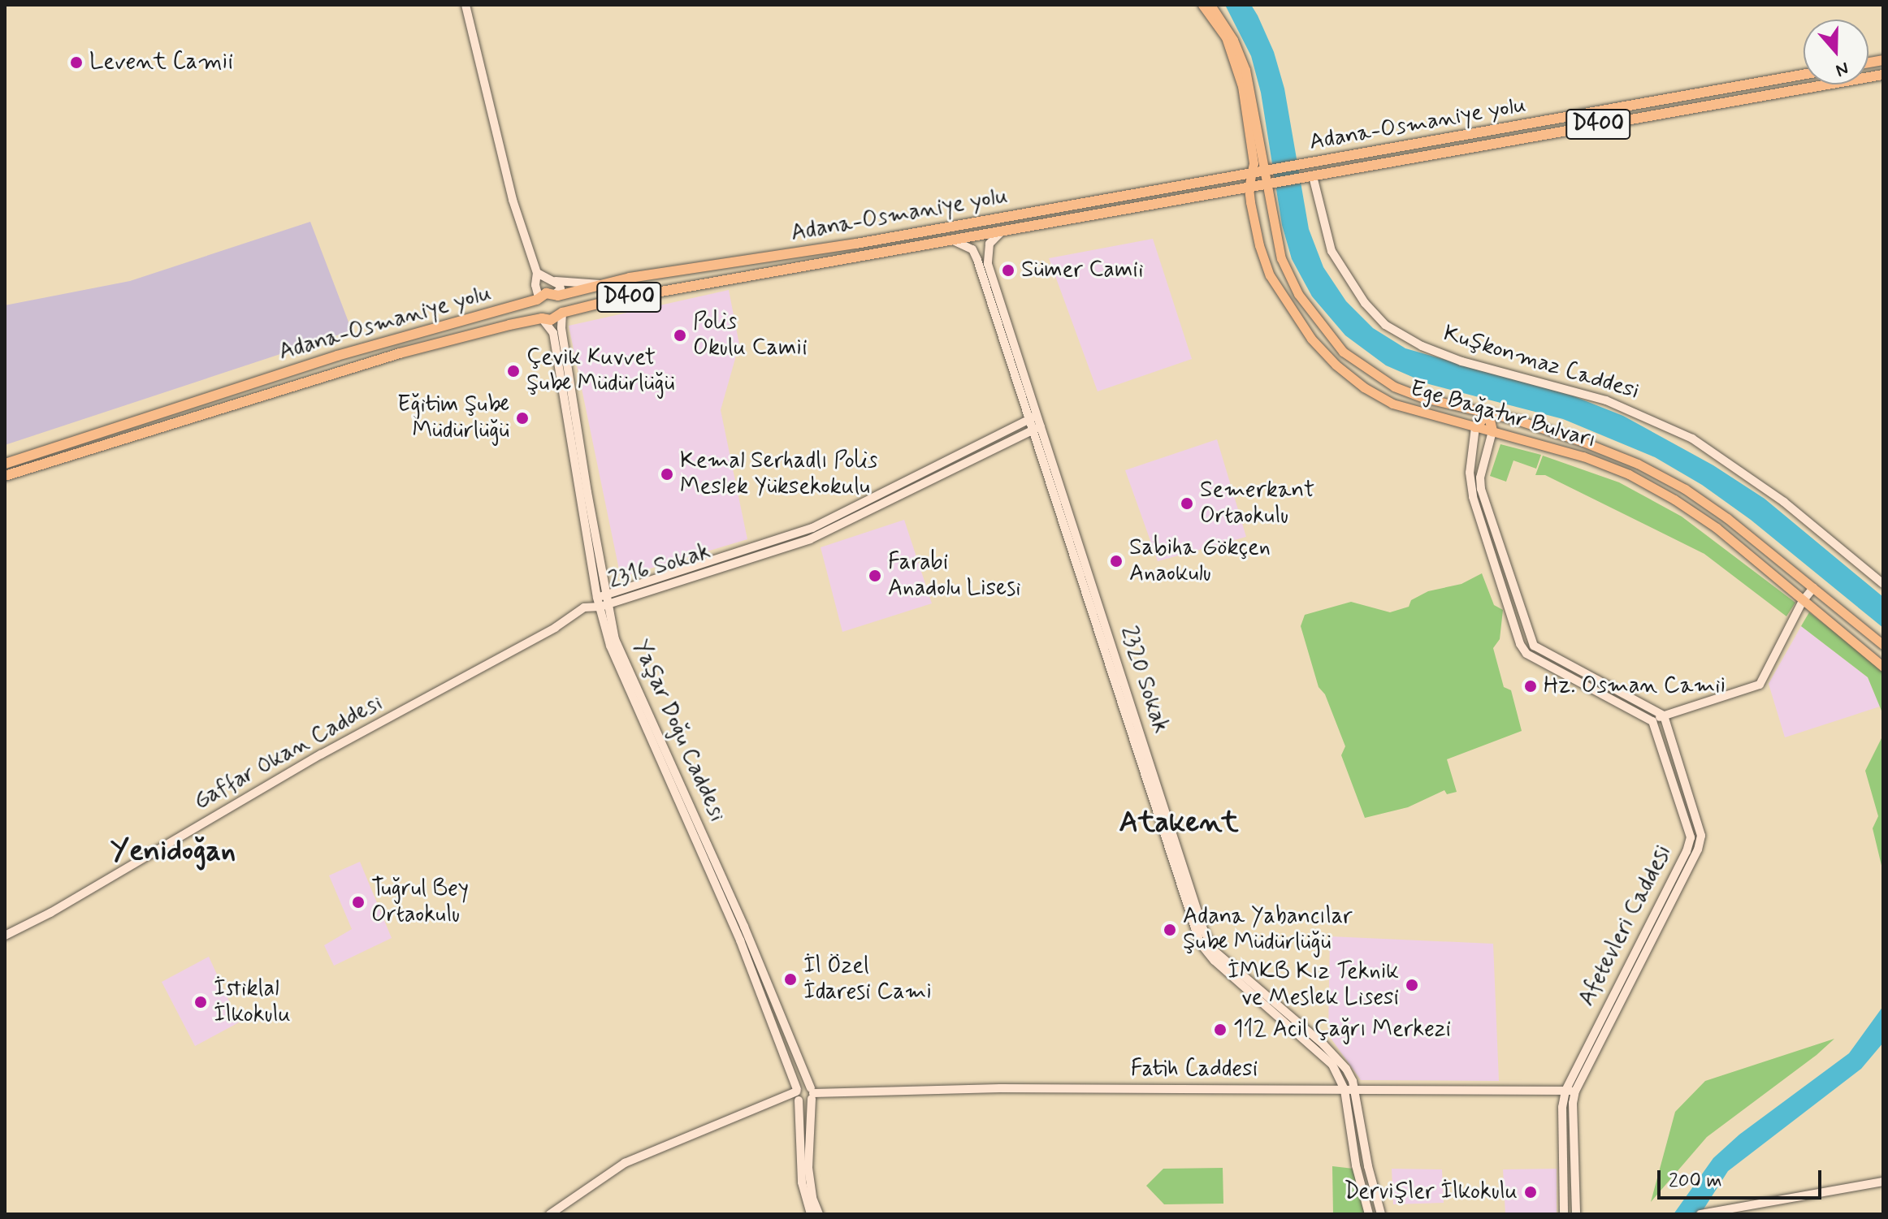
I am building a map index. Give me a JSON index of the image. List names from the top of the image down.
{
  "streets": {
    "highway": ["Adana-Osmaniye yolu", "D400", "Yaşar Doğu Caddesi"],
    "main road": ["Ege Bağatur Bulvarı"],
    "street": [
      "Kuşkonmaz Caddesi",
      "2316 Sokak",
      "2320 Sokak",
      "Gaffar Okan Caddesi",
      "Afetevleri Caddesi",
      "Fatih Caddesi"
    ]
  },
  "crossings": [
    ["Adana-Osmaniye yolu", "D400"],
    ["Adana-Osmaniye yolu", "Kuşkonmaz Caddesi"],
    ["Adana-Osmaniye yolu", "Ege Bağatur Bulvarı"],
    ["Adana-Osmaniye yolu", "2320 Sokak"],
    ["Adana-Osmaniye yolu", "Yaşar Doğu Caddesi"],
    ["D400", "Kuşkonmaz Caddesi"],
    ["2316 Sokak", "2320 Sokak"],
    ["2316 Sokak", "Yaşar Doğu Caddesi"],
    ["2316 Sokak", "Gaffar Okan Caddesi"],
    ["2320 Sokak", "Fatih Caddesi"],
    ["Yaşar Doğu Caddesi", "Gaffar Okan Caddesi"],
    ["Yaşar Doğu Caddesi", "Fatih Caddesi"],
    ["Afetevleri Caddesi", "Fatih Caddesi"]
  ],
  "districts": ["Atakent", "Yenidoğan"],
  "places": [
    "Levent Camii",
    "Sümer Camii",
    "Polis Okulu Camii",
    "Çevik Kuvvet Şube Müdürlüğü",
    "Eğitim Şube Müdürlüğü",
    "Kemal Serhadlı Polis Meslek Yüksekokulu",
    "Semerkant Ortaokulu",
    "Sabiha Gökçen Anaokulu",
    "Farabi Anadolu Lisesi",
    "Hz. Osman Camii",
    "Tuğrul Bey Ortaokulu",
    "Adana Yabancılar Şube Müdürlüğü",
    "İl Özel İdaresi Cami",
    "İMKB Kız Teknik ve Meslek Lisesi",
    "İstiklal İlkokulu",
    "112 Acil Çağrı Merkezi",
    "Dervişler İlkokulu"
  ],
  "scale_bar": "200 m",
  "north": "bottom"
}
